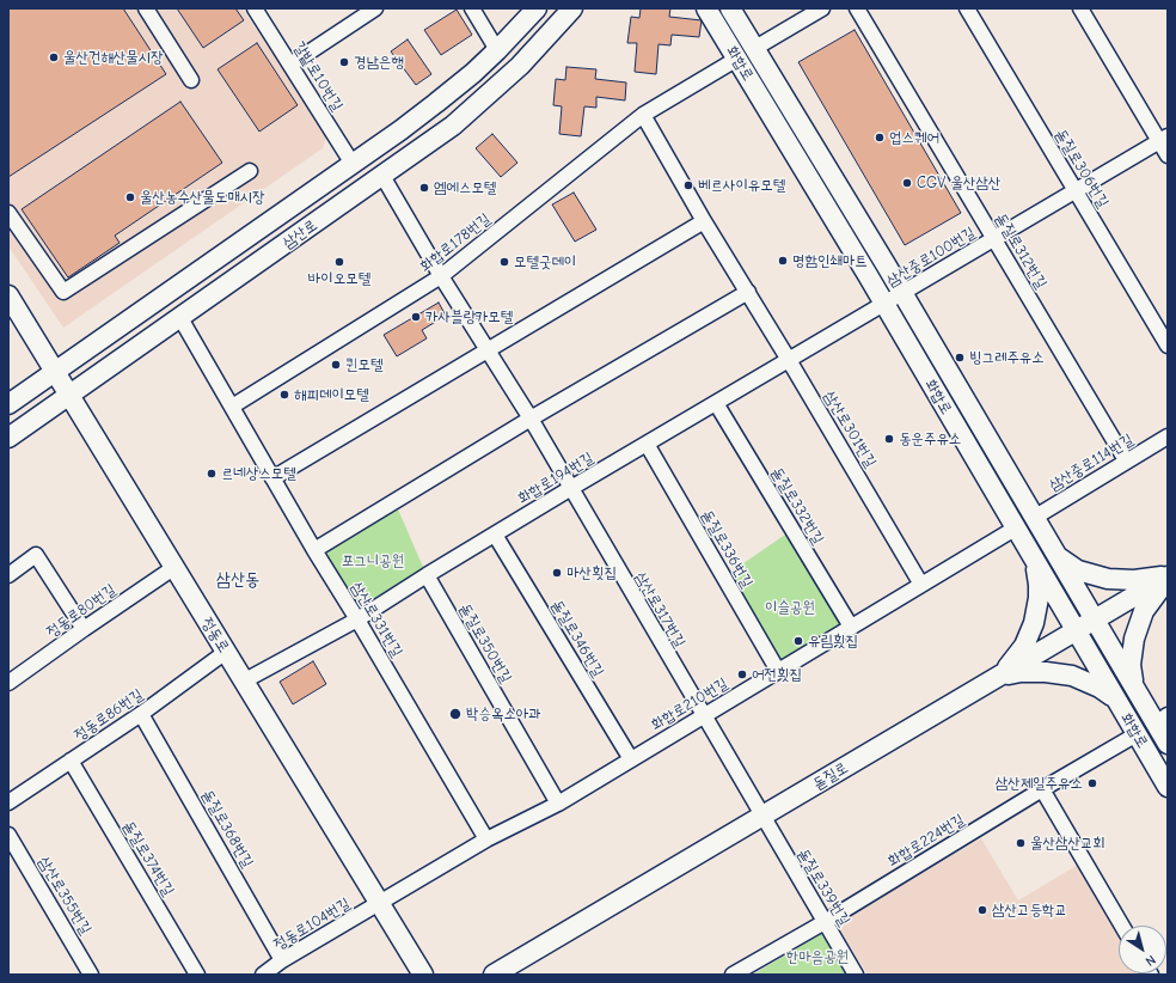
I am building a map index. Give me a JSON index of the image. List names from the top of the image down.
{
  "streets": {
    "main road": [
      "화합로",
      "삼산로",
      "정동로",
      "돋질로"
    ],
    "street": [
      "갈밭로10번길",
      "돋질로306번길",
      "화합로178번길",
      "돋질로312번길",
      "삼산중로100번길",
      "삼산로301번길",
      "삼산중로114번길",
      "화합로194번길",
      "돋질로332번길",
      "돋질로336번길",
      "삼산로317번길",
      "정동로80번길",
      "삼산로331번길",
      "돋질로346번길",
      "돋질로350번길",
      "화합로210번길",
      "정동로86번길",
      "돋질로368번길",
      "화합로224번길",
      "돋질로374번길",
      "돋질로339번길",
      "삼산로355번길",
      "정동로104번길"
    ]
  },
  "crossings": [
    ["화합로", "화합로178번길"],
    ["화합로", "삼산중로100번길"],
    ["화합로", "삼산중로114번길"],
    ["화합로", "화합로194번길"],
    ["화합로", "화합로210번길"],
    ["화합로", "돋질로"],
    ["화합로", "화합로224번길"],
    ["갈밭로10번길", "삼산로"],
    ["돋질로306번길", "삼산중로100번길"],
    ["삼산로", "삼산로317번길"],
    ["삼산로", "삼산로331번길"],
    ["삼산로", "정동로"],
    ["화합로178번길", "삼산로301번길"],
    ["화합로178번길", "삼산로317번길"],
    ["화합로178번길", "삼산로331번길"],
    ["돋질로312번길", "삼산중로100번길"],
    ["돋질로312번길", "삼산중로114번길"],
    ["삼산중로100번길", "화합로194번길"],
    ["삼산로301번길", "화합로194번길"],
    ["삼산로301번길", "화합로210번길"],
    ["화합로194번길", "돋질로332번길"],
    ["화합로194번길", "돋질로336번길"],
    ["화합로194번길", "삼산로317번길"],
    ["화합로194번길", "삼산로331번길"],
    ["화합로194번길", "정동로"],
    ["화합로194번길", "돋질로346번길"],
    ["화합로194번길", "돋질로350번길"],
    ["돋질로332번길", "화합로210번길"],
    ["돋질로336번길", "화합로210번길"],
    ["삼산로317번길", "화합로210번길"],
    ["삼산로317번길", "돋질로"],
    ["삼산로317번길", "돋질로339번길"],
    ["정동로80번길", "정동로"],
    ["삼산로331번길", "화합로210번길"],
    ["정동로", "화합로210번길"],
    ["정동로", "정동로86번길"],
    ["정동로", "정동로104번길"],
    ["돋질로346번길", "화합로210번길"],
    ["돋질로350번길", "화합로210번길"],
    ["화합로210번길", "정동로104번길"],
    ["정동로86번길", "돋질로368번길"],
    ["정동로86번길", "돋질로374번길"],
    ["돋질로", "돋질로339번길"],
    ["돋질로368번길", "정동로104번길"],
    ["화합로224번길", "돋질로339번길"]
  ],
  "districts": ["삼산동"],
  "parks": ["포그니공원", "이슬공원", "한마음공원"],
  "places": [
    "울산건해산물시장",
    "경남은행",
    "업스퀘어",
    "CGV 울산삼산",
    "베르사이유모텔",
    "엠에스모텔",
    "울산농수산물도매시장",
    "명함인쇄마트",
    "바이오모텔",
    "모텔굿데이",
    "카사블랑카모텔",
    "빙그레주유소",
    "퀸모텔",
    "해피데이모텔",
    "동운주유소",
    "르네상스모텔",
    "마산횟집",
    "유림횟집",
    "어전횟집",
    "박승옥소아과",
    "삼산제일주유소",
    "울산삼산교회",
    "삼산고등학교"
  ],
  "north": "bottom right"
}
